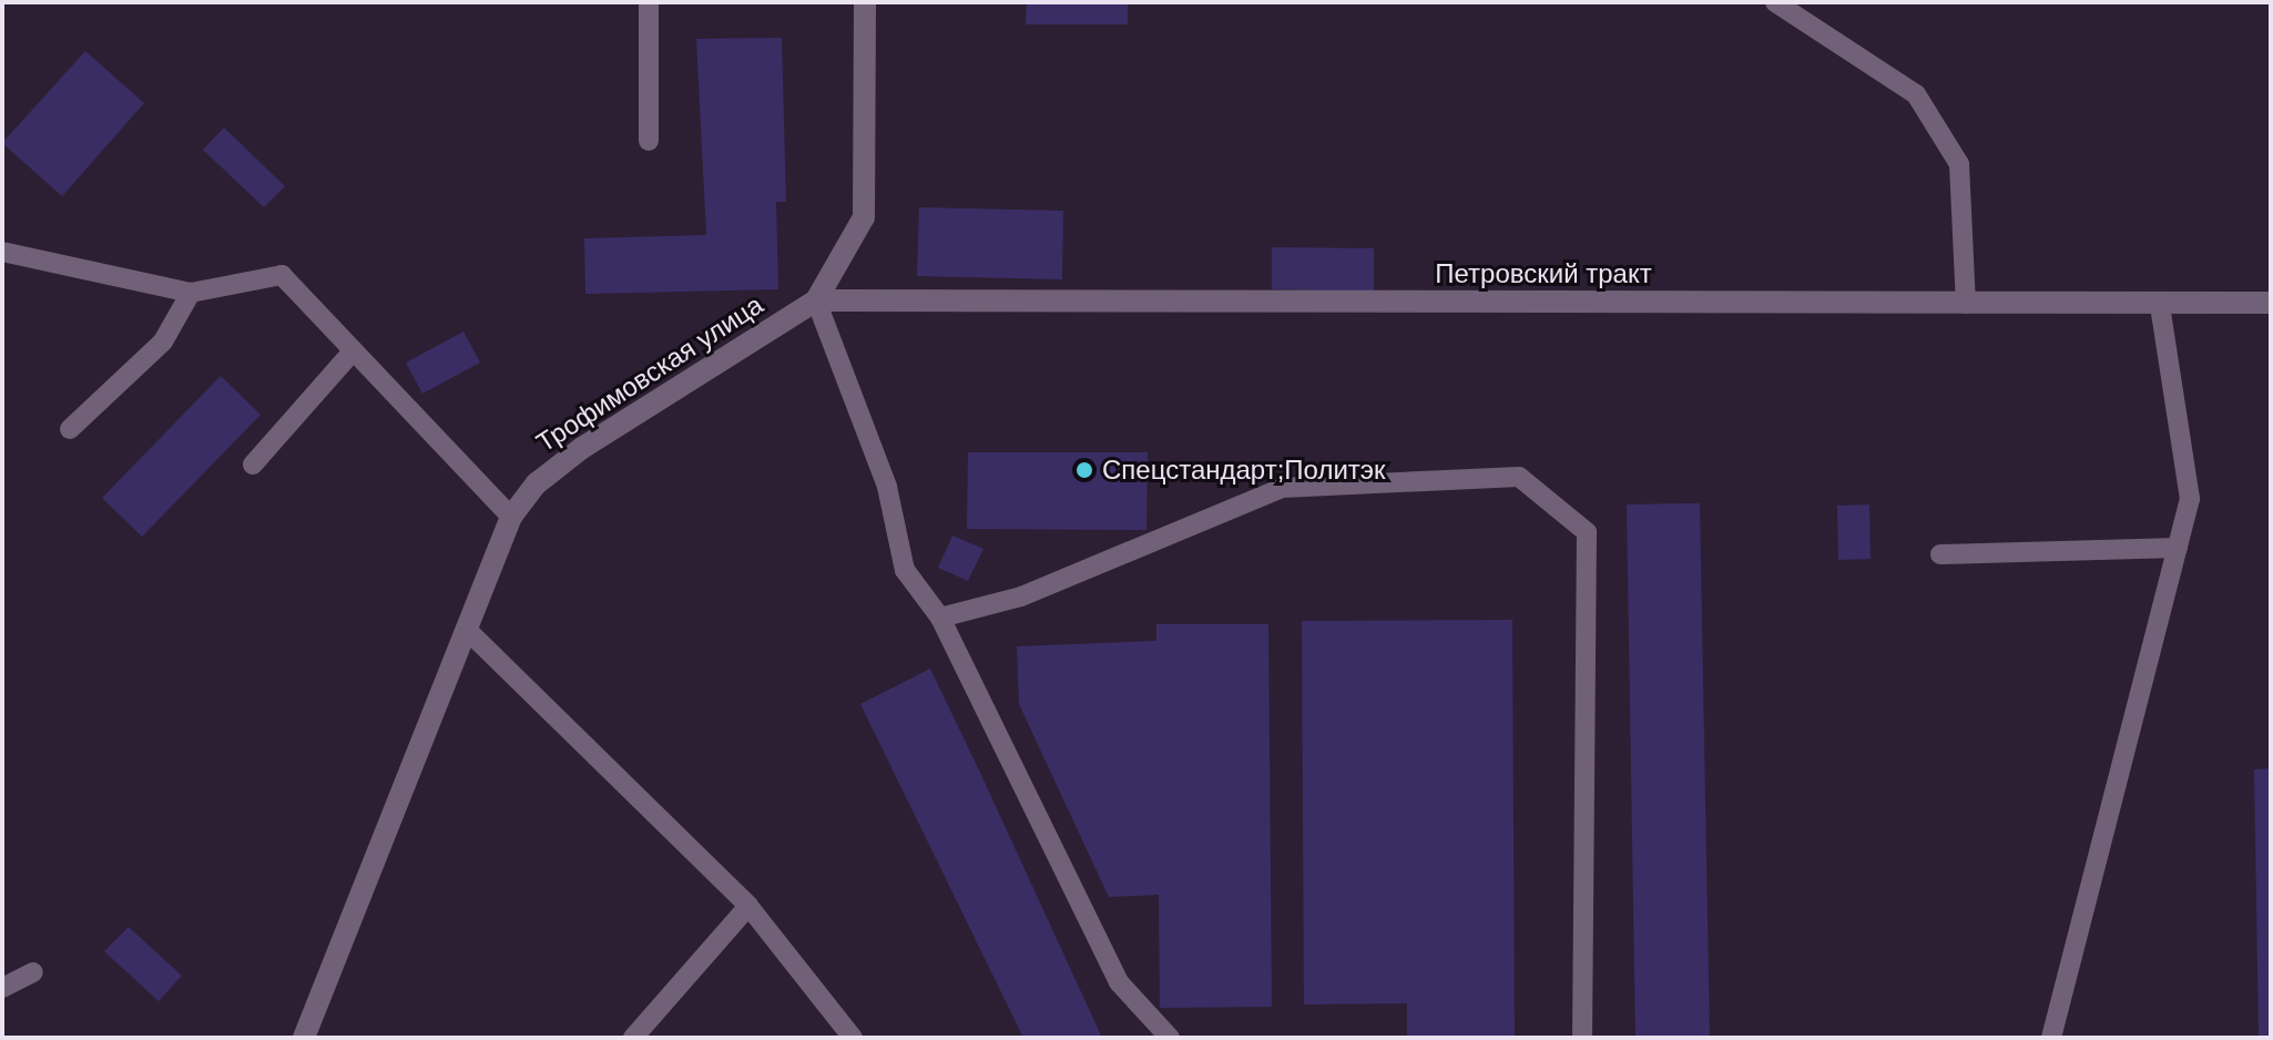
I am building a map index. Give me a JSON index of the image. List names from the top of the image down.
{
  "streets": {
    "street": ["Петровский тракт", "Трофимовская улица"]
  },
  "crossings": [
    ["Петровский тракт", "Трофимовская улица"]
  ],
  "places": ["Спецстандарт;Политэк"]
}
